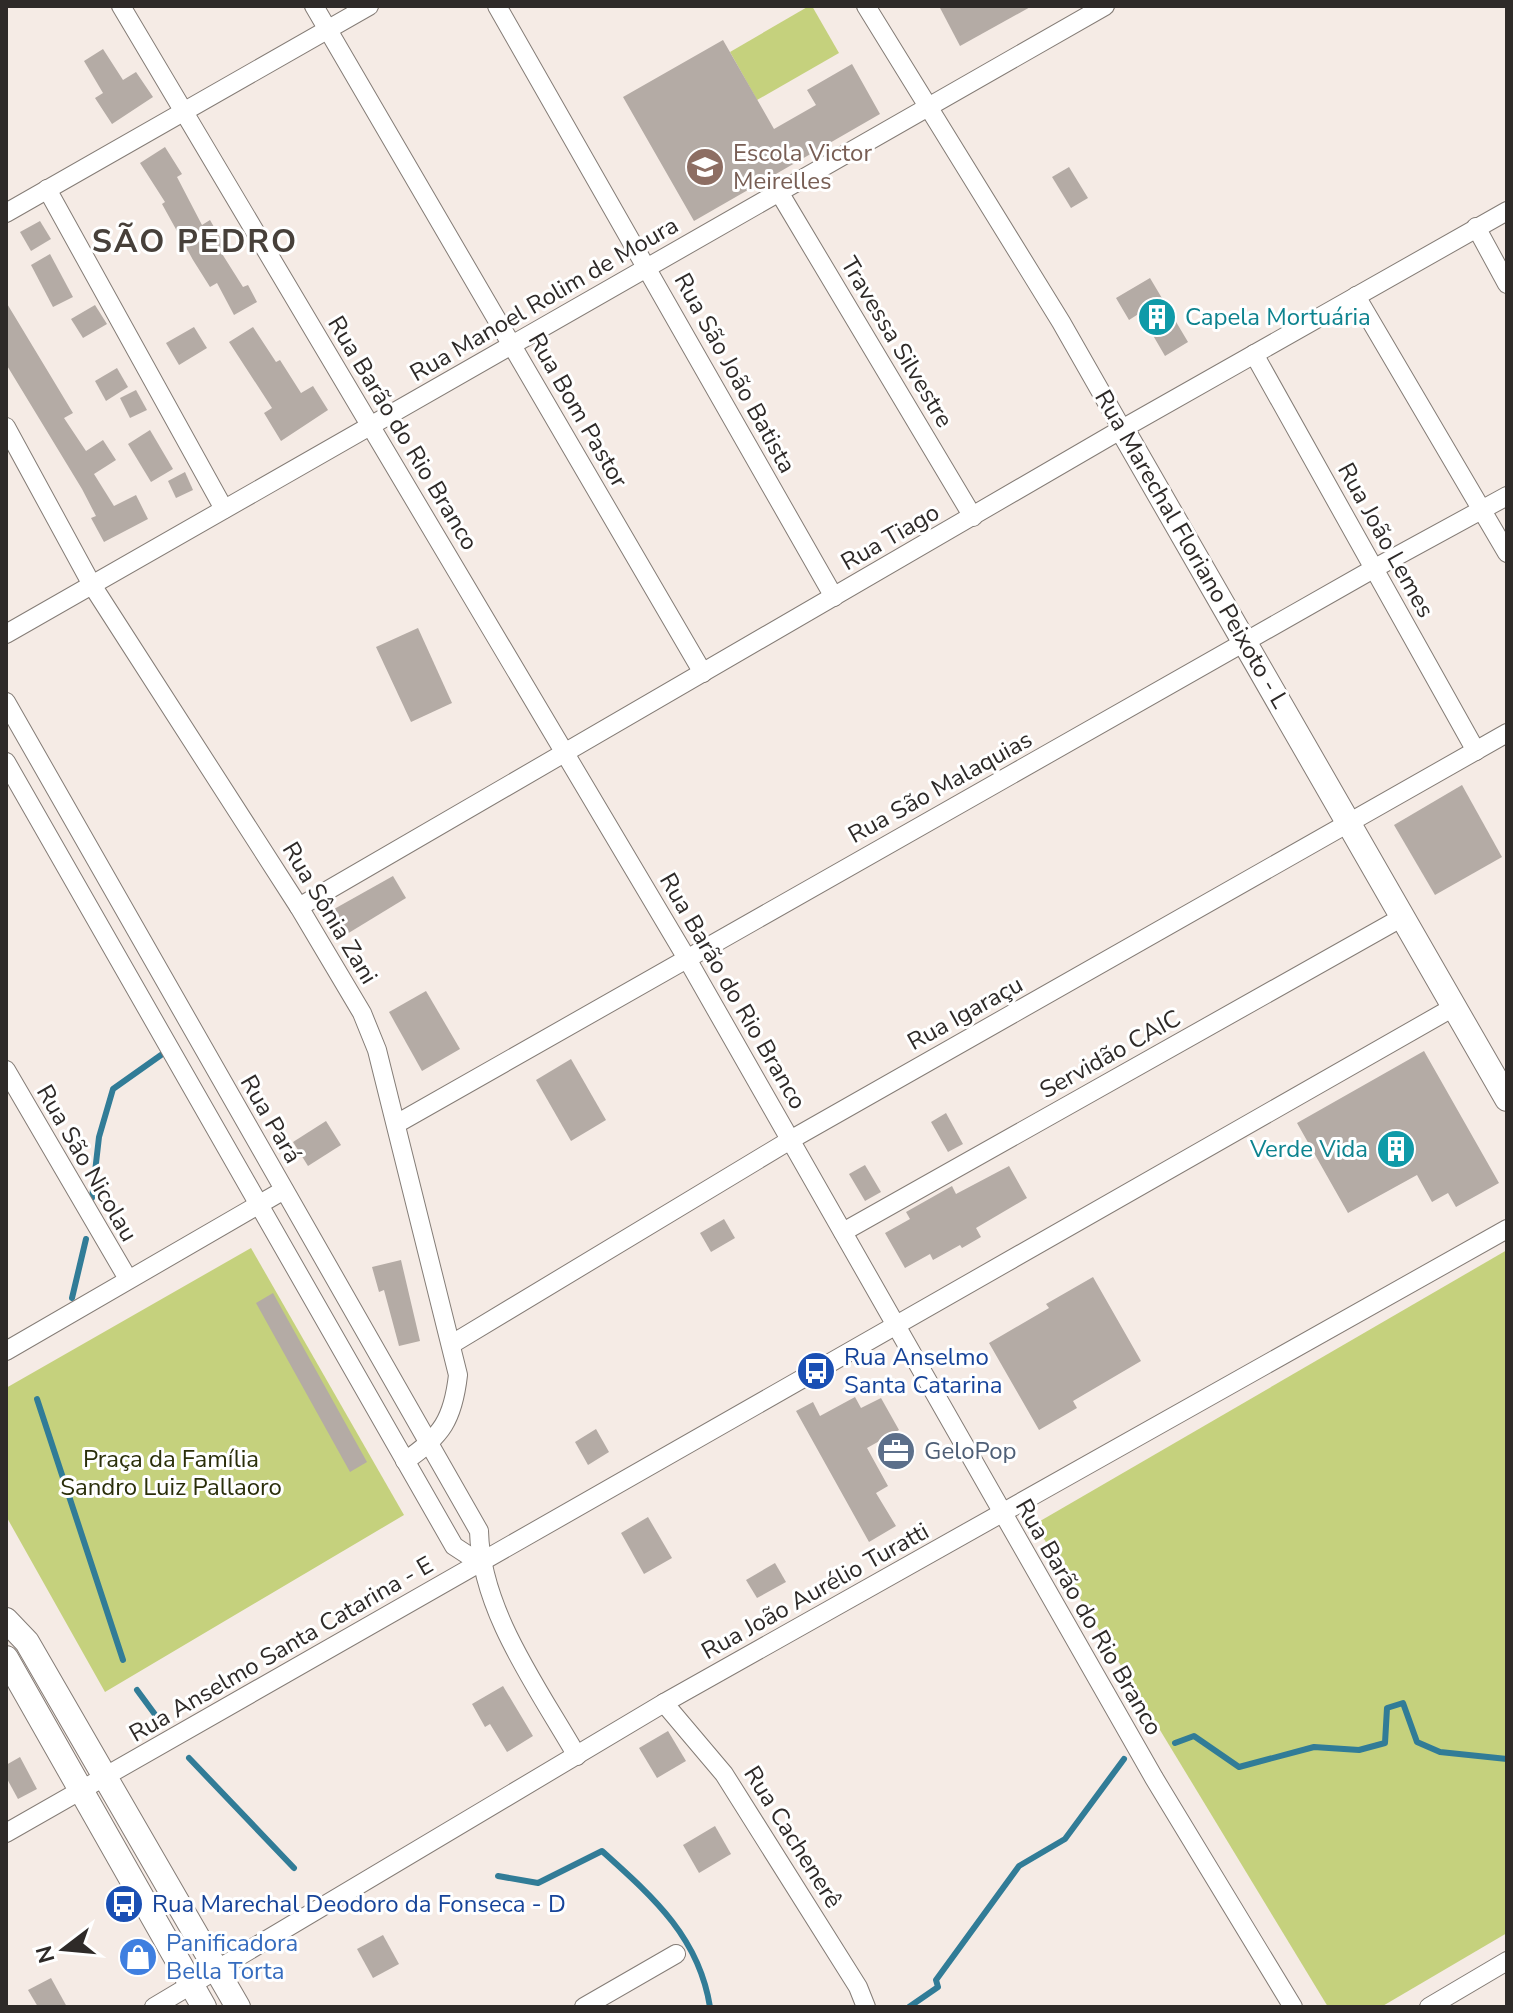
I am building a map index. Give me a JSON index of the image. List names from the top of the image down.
{
  "streets": {
    "street": [
      "Rua Manoel Rolim de Moura",
      "Travessa Silvestre",
      "Rua São João Batista",
      "Rua Bom Pastor",
      "Rua Barão do Rio Branco",
      "Rua Tiago",
      "Rua João Lemes",
      "Rua Marechal Floriano Peixoto - L",
      "Rua São Malaquias",
      "Rua Sônia Zani",
      "Rua Igaraçu",
      "Servidão CAIC",
      "Rua Pará",
      "Rua São Nicolau",
      "Rua João Aurélio Turatti",
      "Rua Anselmo Santa Catarina - E",
      "Rua Cachenerê"
    ]
  },
  "crossings": [
    ["Rua Manoel Rolim de Moura", "Travessa Silvestre"],
    ["Rua Manoel Rolim de Moura", "Rua São João Batista"],
    ["Rua Manoel Rolim de Moura", "Rua Bom Pastor"],
    ["Rua Manoel Rolim de Moura", "Rua Barão do Rio Branco"],
    ["Rua Manoel Rolim de Moura", "Rua Marechal Floriano Peixoto - L"],
    ["Rua Manoel Rolim de Moura", "Rua Sônia Zani"],
    ["Travessa Silvestre", "Rua Tiago"],
    ["Rua São João Batista", "Rua Tiago"],
    ["Rua Bom Pastor", "Rua Tiago"],
    ["Rua Barão do Rio Branco", "Rua Tiago"],
    ["Rua Barão do Rio Branco", "Rua São Malaquias"],
    ["Rua Barão do Rio Branco", "Rua Igaraçu"],
    ["Rua Barão do Rio Branco", "Servidão CAIC"],
    ["Rua Barão do Rio Branco", "Rua João Aurélio Turatti"],
    ["Rua Tiago", "Rua João Lemes"],
    ["Rua Tiago", "Rua Marechal Floriano Peixoto - L"],
    ["Rua Tiago", "Rua Sônia Zani"],
    ["Rua João Lemes", "Rua São Malaquias"],
    ["Rua João Lemes", "Rua Igaraçu"],
    ["Rua Marechal Floriano Peixoto - L", "Rua São Malaquias"],
    ["Rua Marechal Floriano Peixoto - L", "Rua Igaraçu"],
    ["Rua Marechal Floriano Peixoto - L", "Servidão CAIC"],
    ["Rua São Malaquias", "Rua Sônia Zani"],
    ["Rua Sônia Zani", "Rua Igaraçu"],
    ["Rua Sônia Zani", "Rua Pará"],
    ["Rua Pará", "Rua João Aurélio Turatti"],
    ["Rua Pará", "Rua Anselmo Santa Catarina - E"],
    ["Rua João Aurélio Turatti", "Rua Cachenerê"]
  ],
  "districts": ["SÃO PEDRO"],
  "parks": ["Praça da Família Sandro Luiz Pallaoro"],
  "places": {
    "school or university": ["Escola Victor Meirelles"],
    "building": ["Capela Mortuária", "Verde Vida"],
    "bus stop": ["Rua Anselmo Santa Catarina", "Rua Marechal Deodoro da Fonseca - D"],
    "office": ["GeloPop"],
    "shop": ["Panificadora Bella Torta"]
  },
  "north": "left"
}
